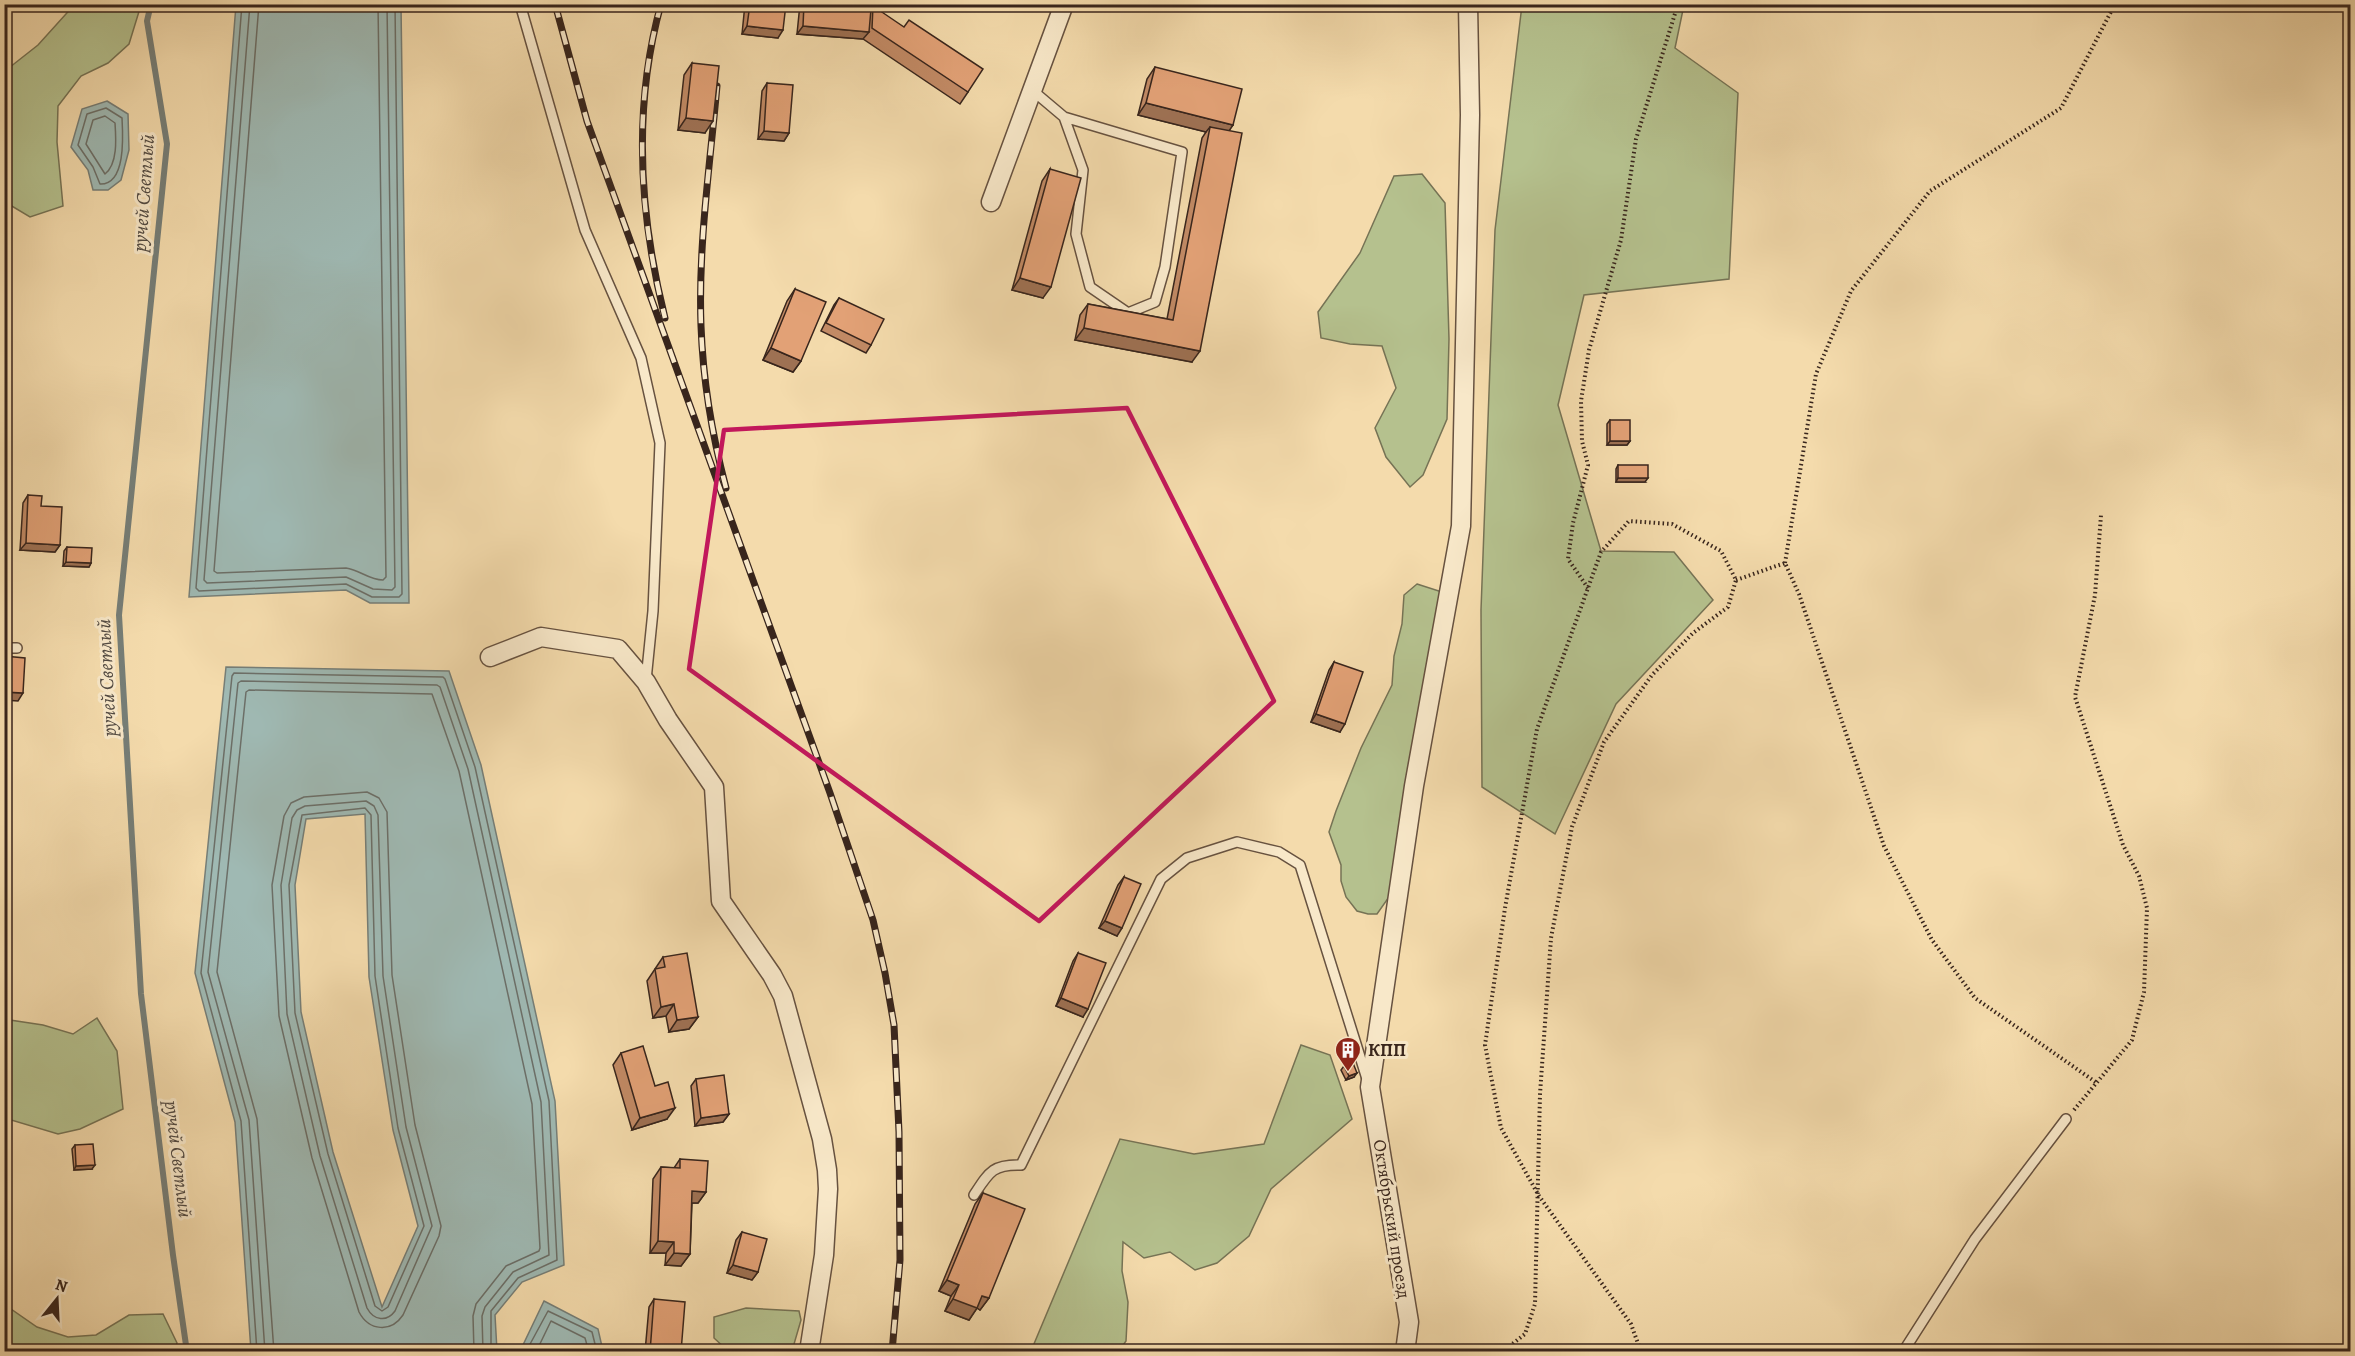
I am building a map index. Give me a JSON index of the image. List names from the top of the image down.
{
  "streets": {
    "street": ["Октябрьский проезд"]
  },
  "water": ["ручей Светлый"],
  "places": {
    "building": ["КПП"]
  },
  "north": "top"
}
